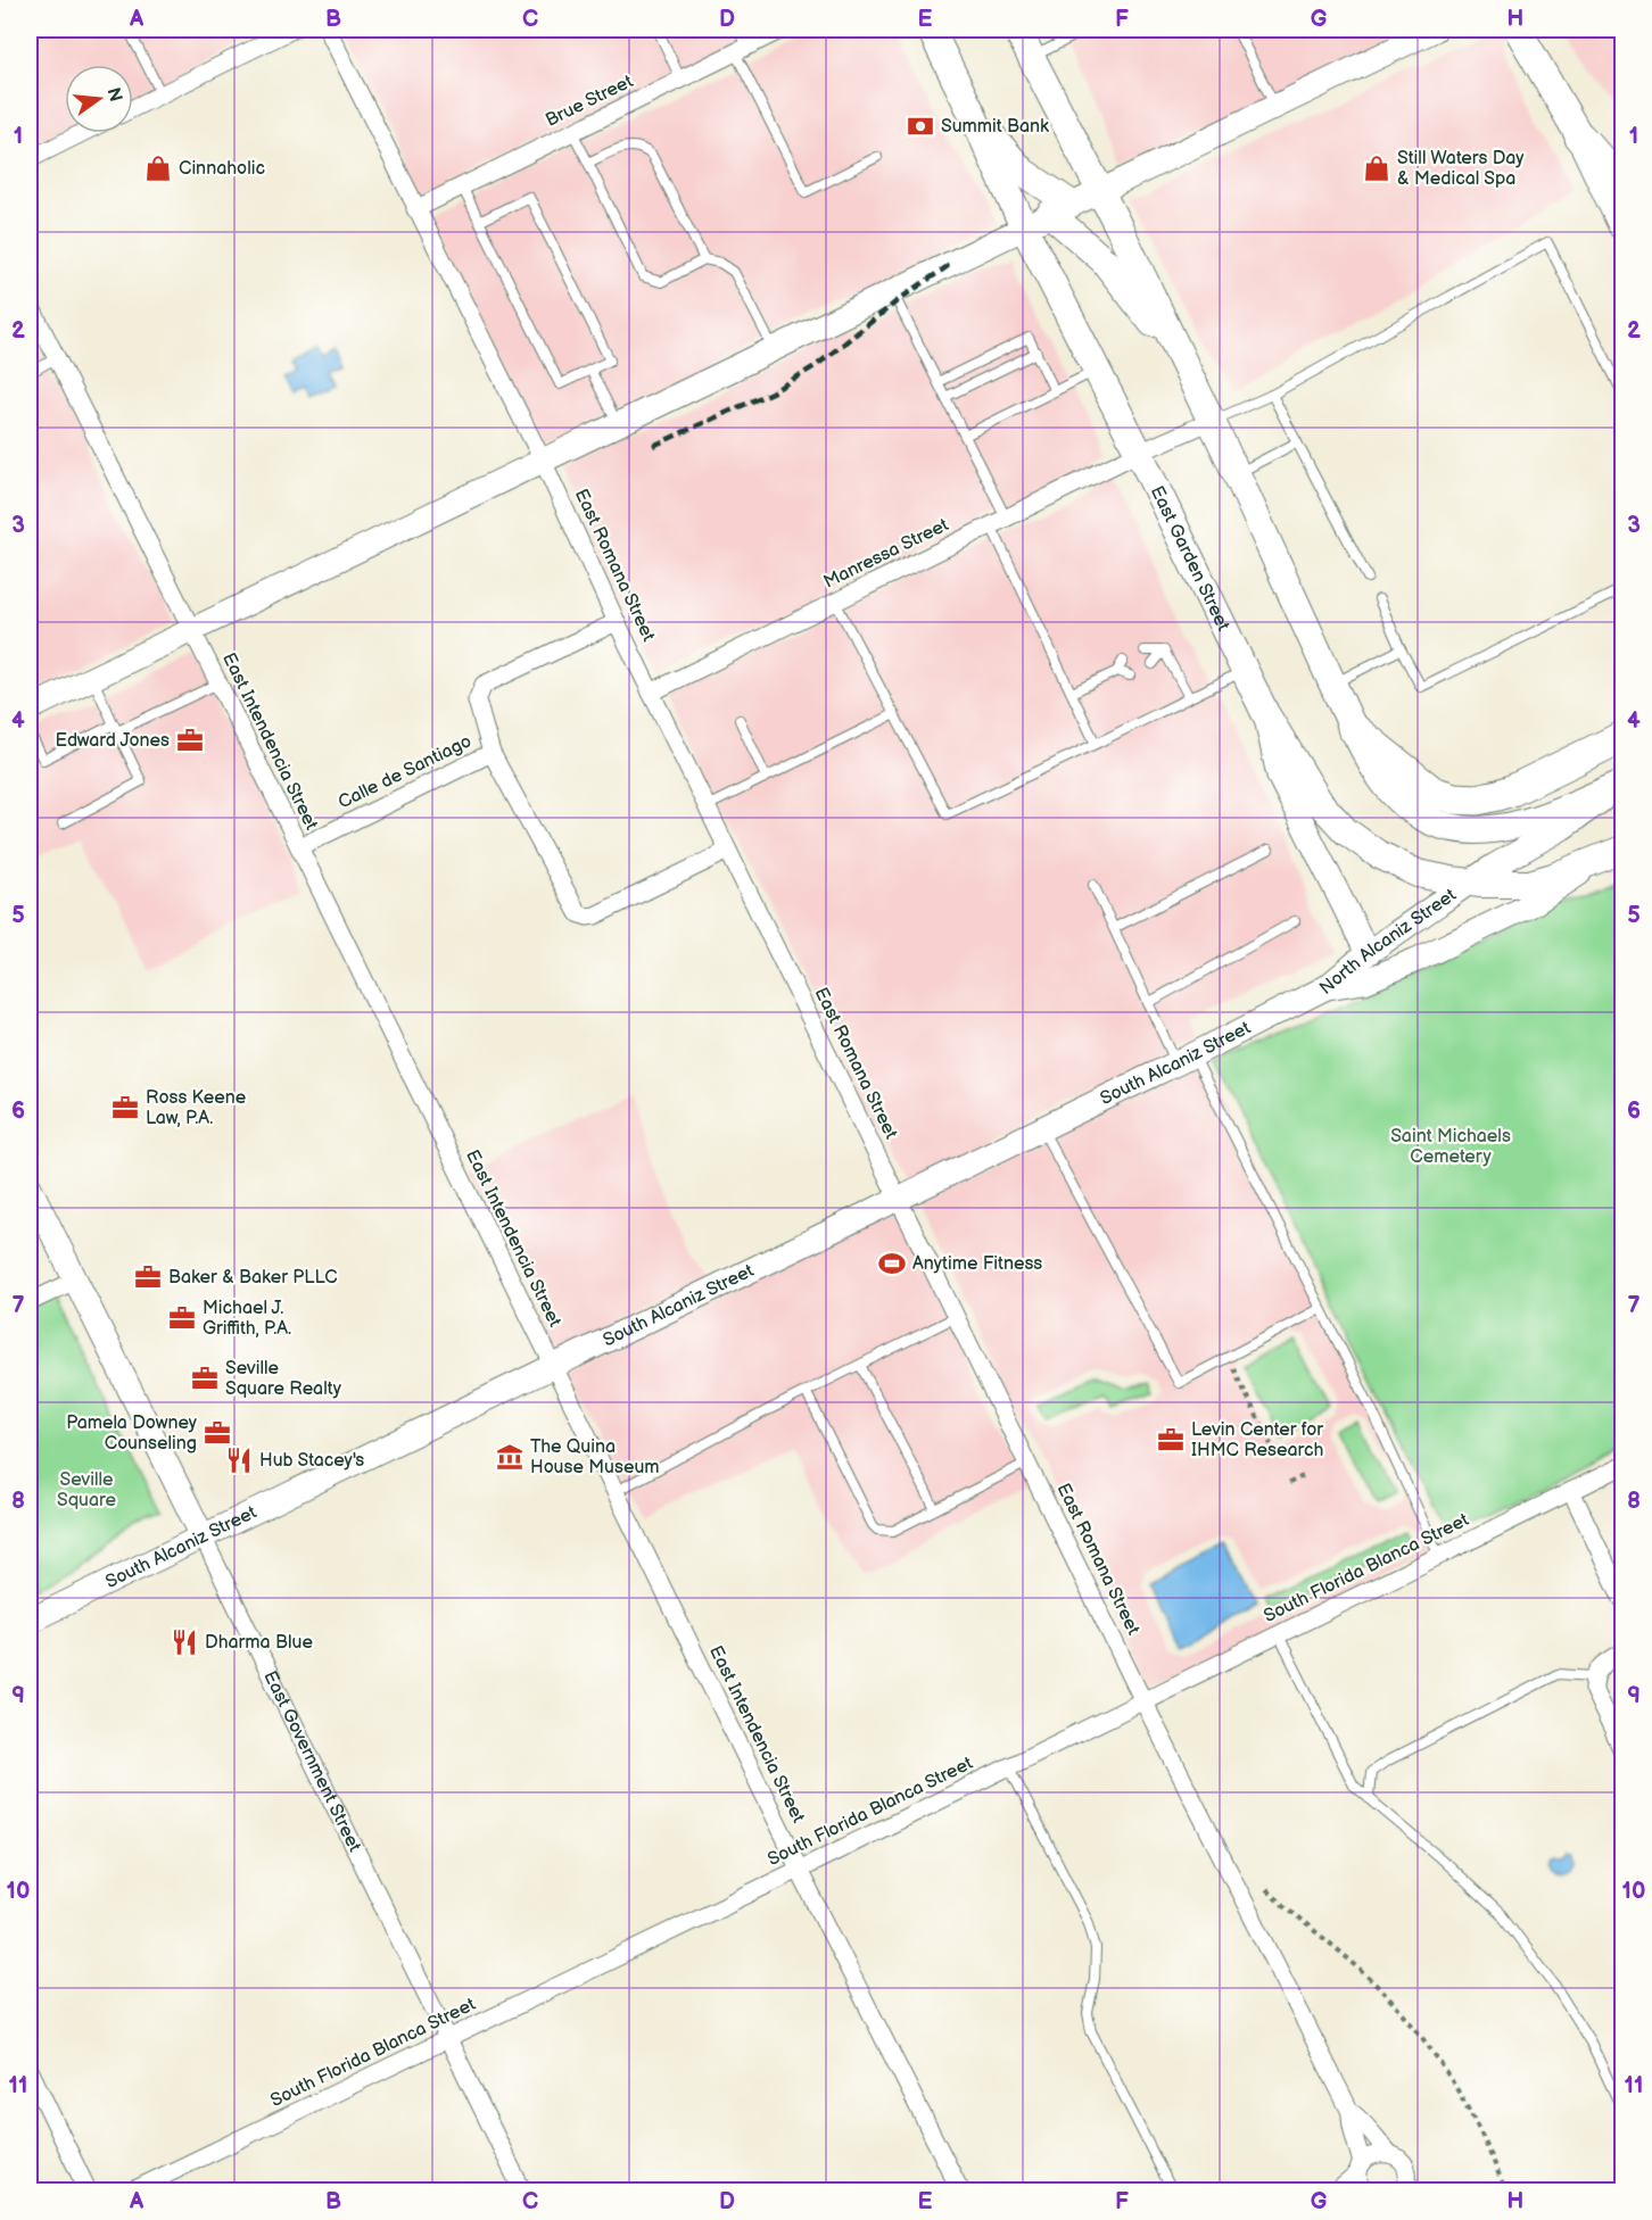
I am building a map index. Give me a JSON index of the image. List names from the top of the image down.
{
  "streets": {
    "main road": ["East Garden Street"],
    "street": [
      "Brue Street",
      "Manressa Street",
      "East Romana Street",
      "East Intendencia Street",
      "Calle de Santiago",
      "North Alcaniz Street",
      "South Alcaniz Street",
      "South Florida Blanca Street",
      "East Government Street"
    ]
  },
  "crossings": [
    ["Brue Street", "East Romana Street"],
    ["Manressa Street", "East Garden Street"],
    ["Manressa Street", "East Romana Street"],
    ["East Garden Street", "North Alcaniz Street"],
    ["East Romana Street", "South Alcaniz Street"],
    ["East Romana Street", "South Florida Blanca Street"],
    ["East Intendencia Street", "Calle de Santiago"],
    ["East Intendencia Street", "South Alcaniz Street"],
    ["East Intendencia Street", "South Florida Blanca Street"],
    ["North Alcaniz Street", "South Alcaniz Street"],
    ["South Alcaniz Street", "East Government Street"],
    ["South Florida Blanca Street", "East Government Street"]
  ],
  "parks": ["Saint Michaels Cemetery", "Seville Square"],
  "places": {
    "bank": ["Summit Bank"],
    "shop": ["Cinnaholic", "Still Waters Day & Medical Spa"],
    "office": [
      "Edward Jones",
      "Ross Keene Law, P.A.",
      "Baker & Baker PLLC",
      "Michael J. Griffith, P.A.",
      "Seville Square Realty",
      "Pamela Downey Counseling",
      "Levin Center for IHMC Research"
    ],
    "sports": ["Anytime Fitness"],
    "museum": ["The Quina House Museum"],
    "restaurant": ["Hub Stacey's", "Dharma Blue"]
  },
  "north": "right",
  "grid": {
    "columns": [
      "A",
      "B",
      "C",
      "D",
      "E",
      "F",
      "G",
      "H"
    ],
    "rows": [
      "1",
      "2",
      "3",
      "4",
      "5",
      "6",
      "7",
      "8",
      "9",
      "10",
      "11"
    ]
  }
}
